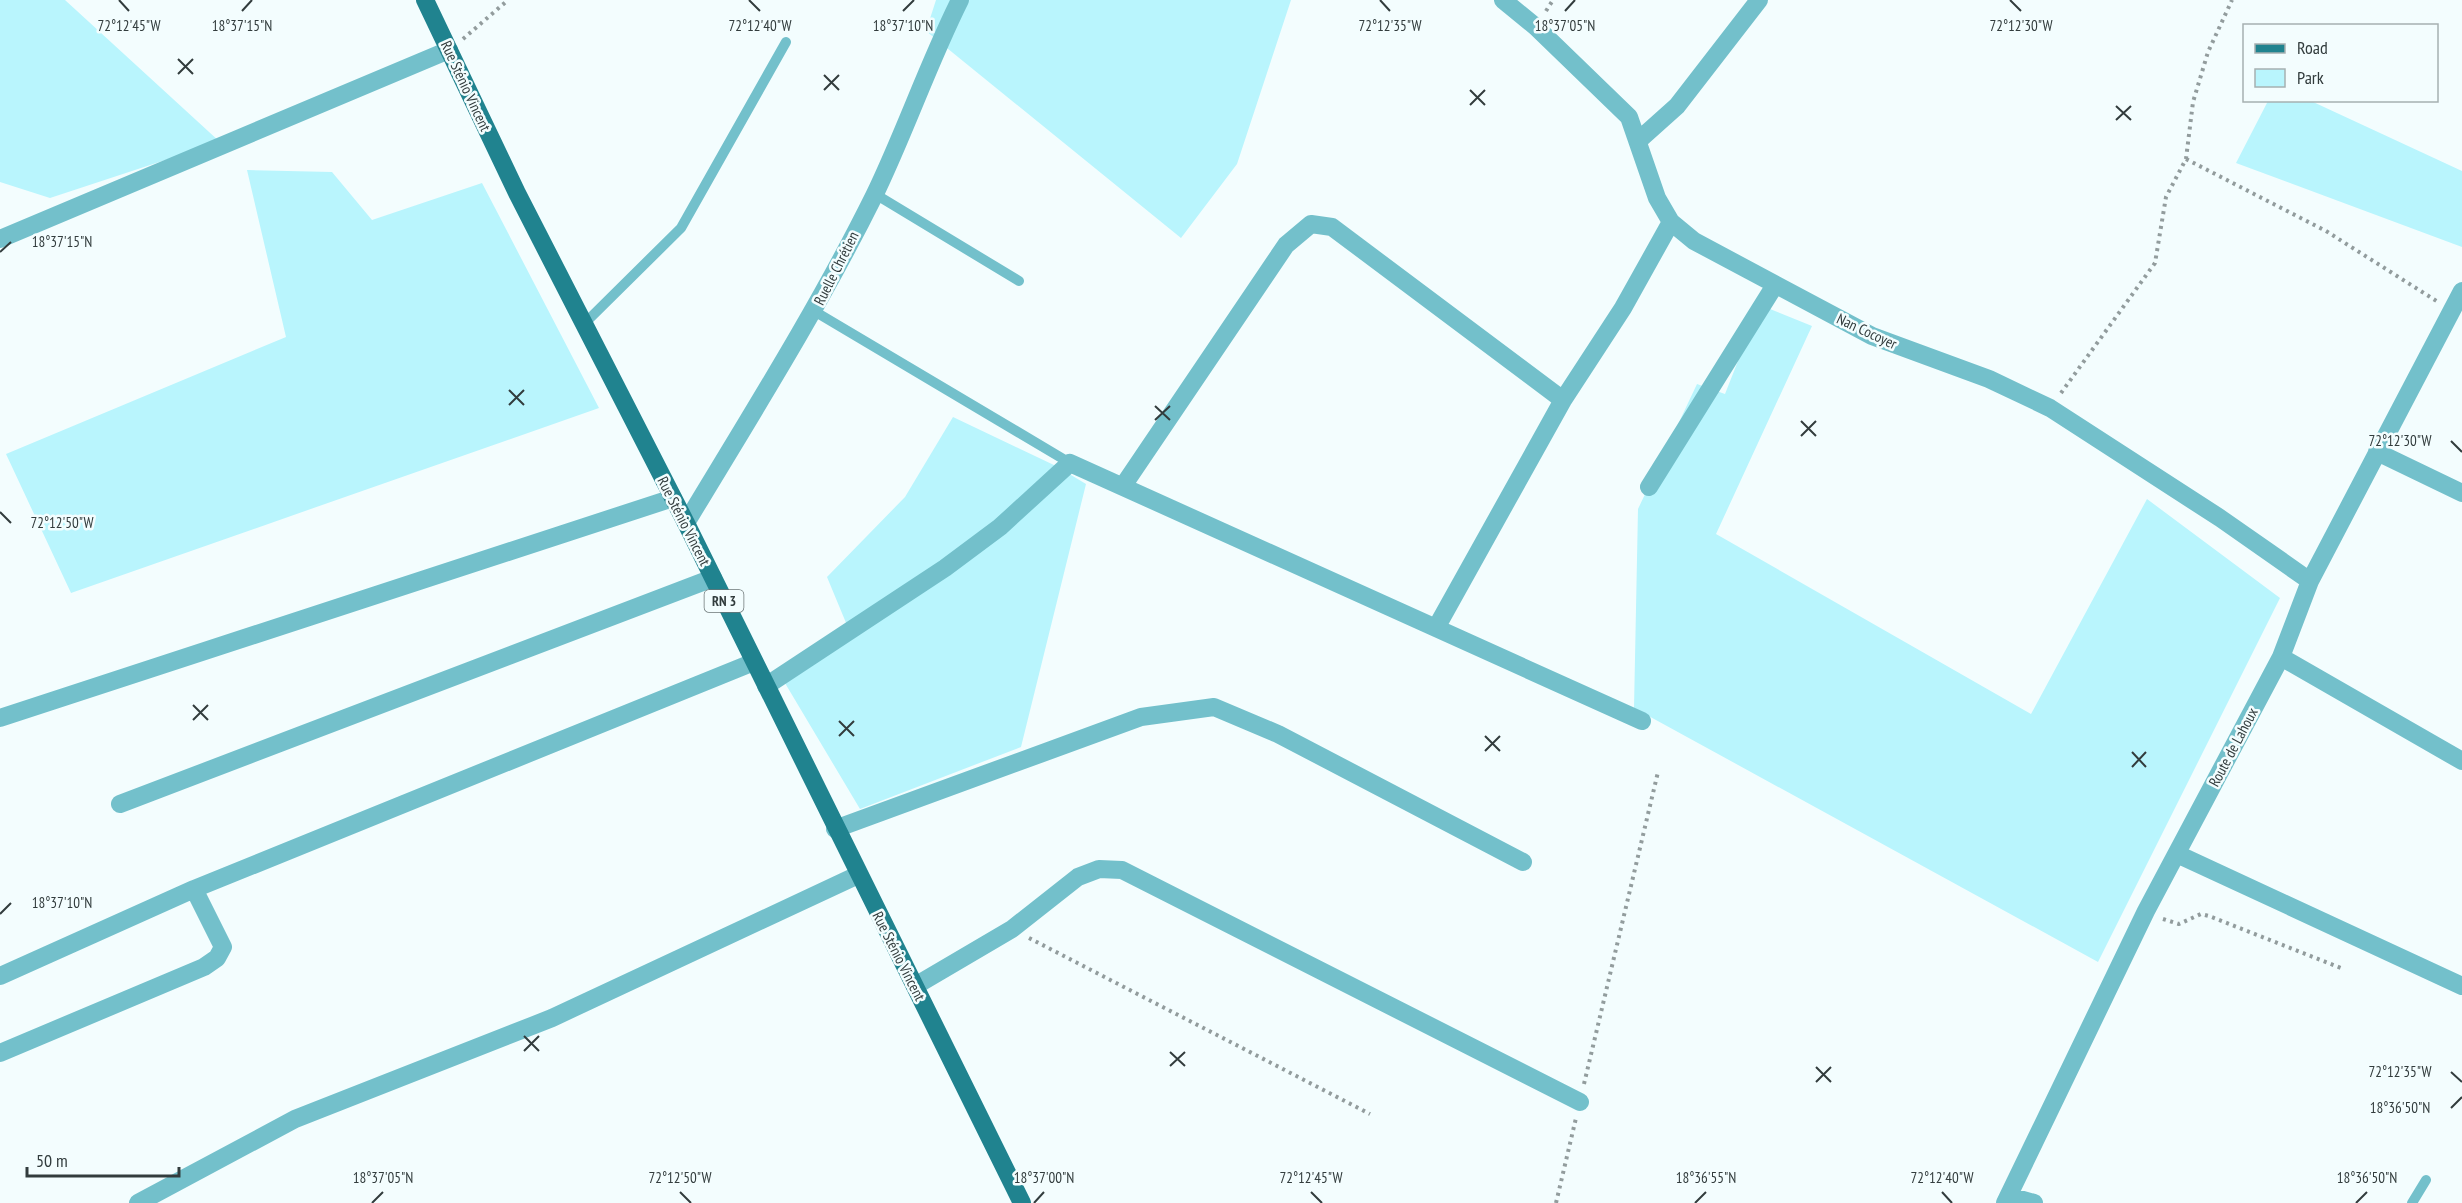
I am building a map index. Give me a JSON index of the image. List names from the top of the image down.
{
  "streets": {
    "main road": ["Rue Sténio Vincent", "RN 3"],
    "street": ["Ruelle Chrétien", "Nan Cocoyer", "Route de Lahoux"]
  },
  "crossings": [
    ["Rue Sténio Vincent", "Ruelle Chrétien"],
    ["Nan Cocoyer", "Route de Lahoux"]
  ],
  "legend": ["Road", "Park"],
  "scale_bar": "50 m",
  "coordinates": [
    "72°12'45\"W",
    "18°37'15\"N",
    "72°12'40\"W",
    "18°37'10\"N",
    "72°12'35\"W",
    "72°12'30\"W",
    "18°37'05\"N",
    "72°12'50\"W",
    "18°36'50\"N",
    "18°37'00\"N",
    "18°36'55\"N"
  ]
}
